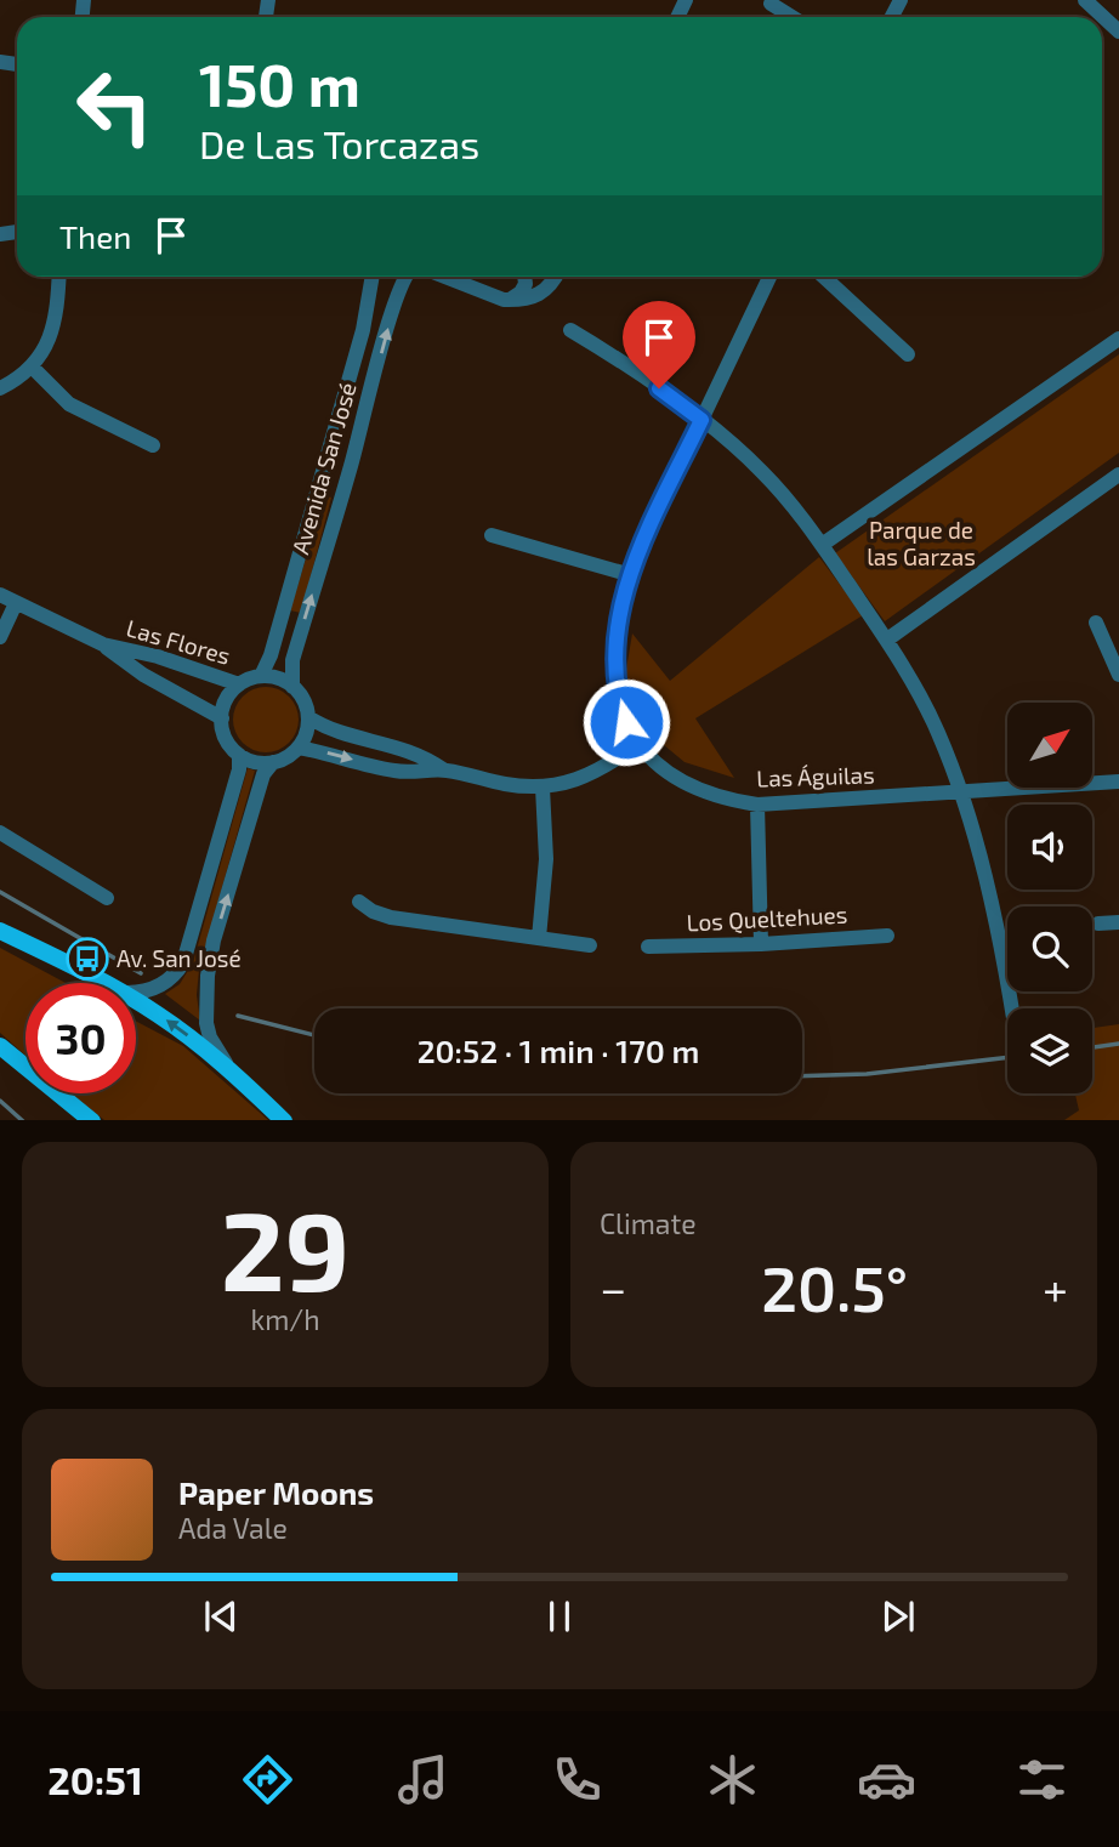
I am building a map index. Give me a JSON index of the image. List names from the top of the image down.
{
  "streets": {
    "street": [
      "Avenida San José",
      "Las Flores",
      "Las Águilas",
      "Los Queltehues"
    ]
  },
  "crossings": [
    ["Avenida San José", "Las Flores"]
  ],
  "parks": ["Parque de las Garzas"],
  "places": {
    "bus stop": ["Av. San José"]
  },
  "north": "top right",
  "page": {
    "turn": ["150 m", "De Las Torcazas"],
    "then": "Then",
    "limit": "30",
    "trip": "20:52 · 1 min · 170 m",
    "tile": [
      ["29", "km/h"],
      "Climate"
    ],
    "heat": ["−", "20.5°", "+"],
    "song": ["Paper Moons", "Ada Vale"],
    "tabs": "20:51"
  }
}
